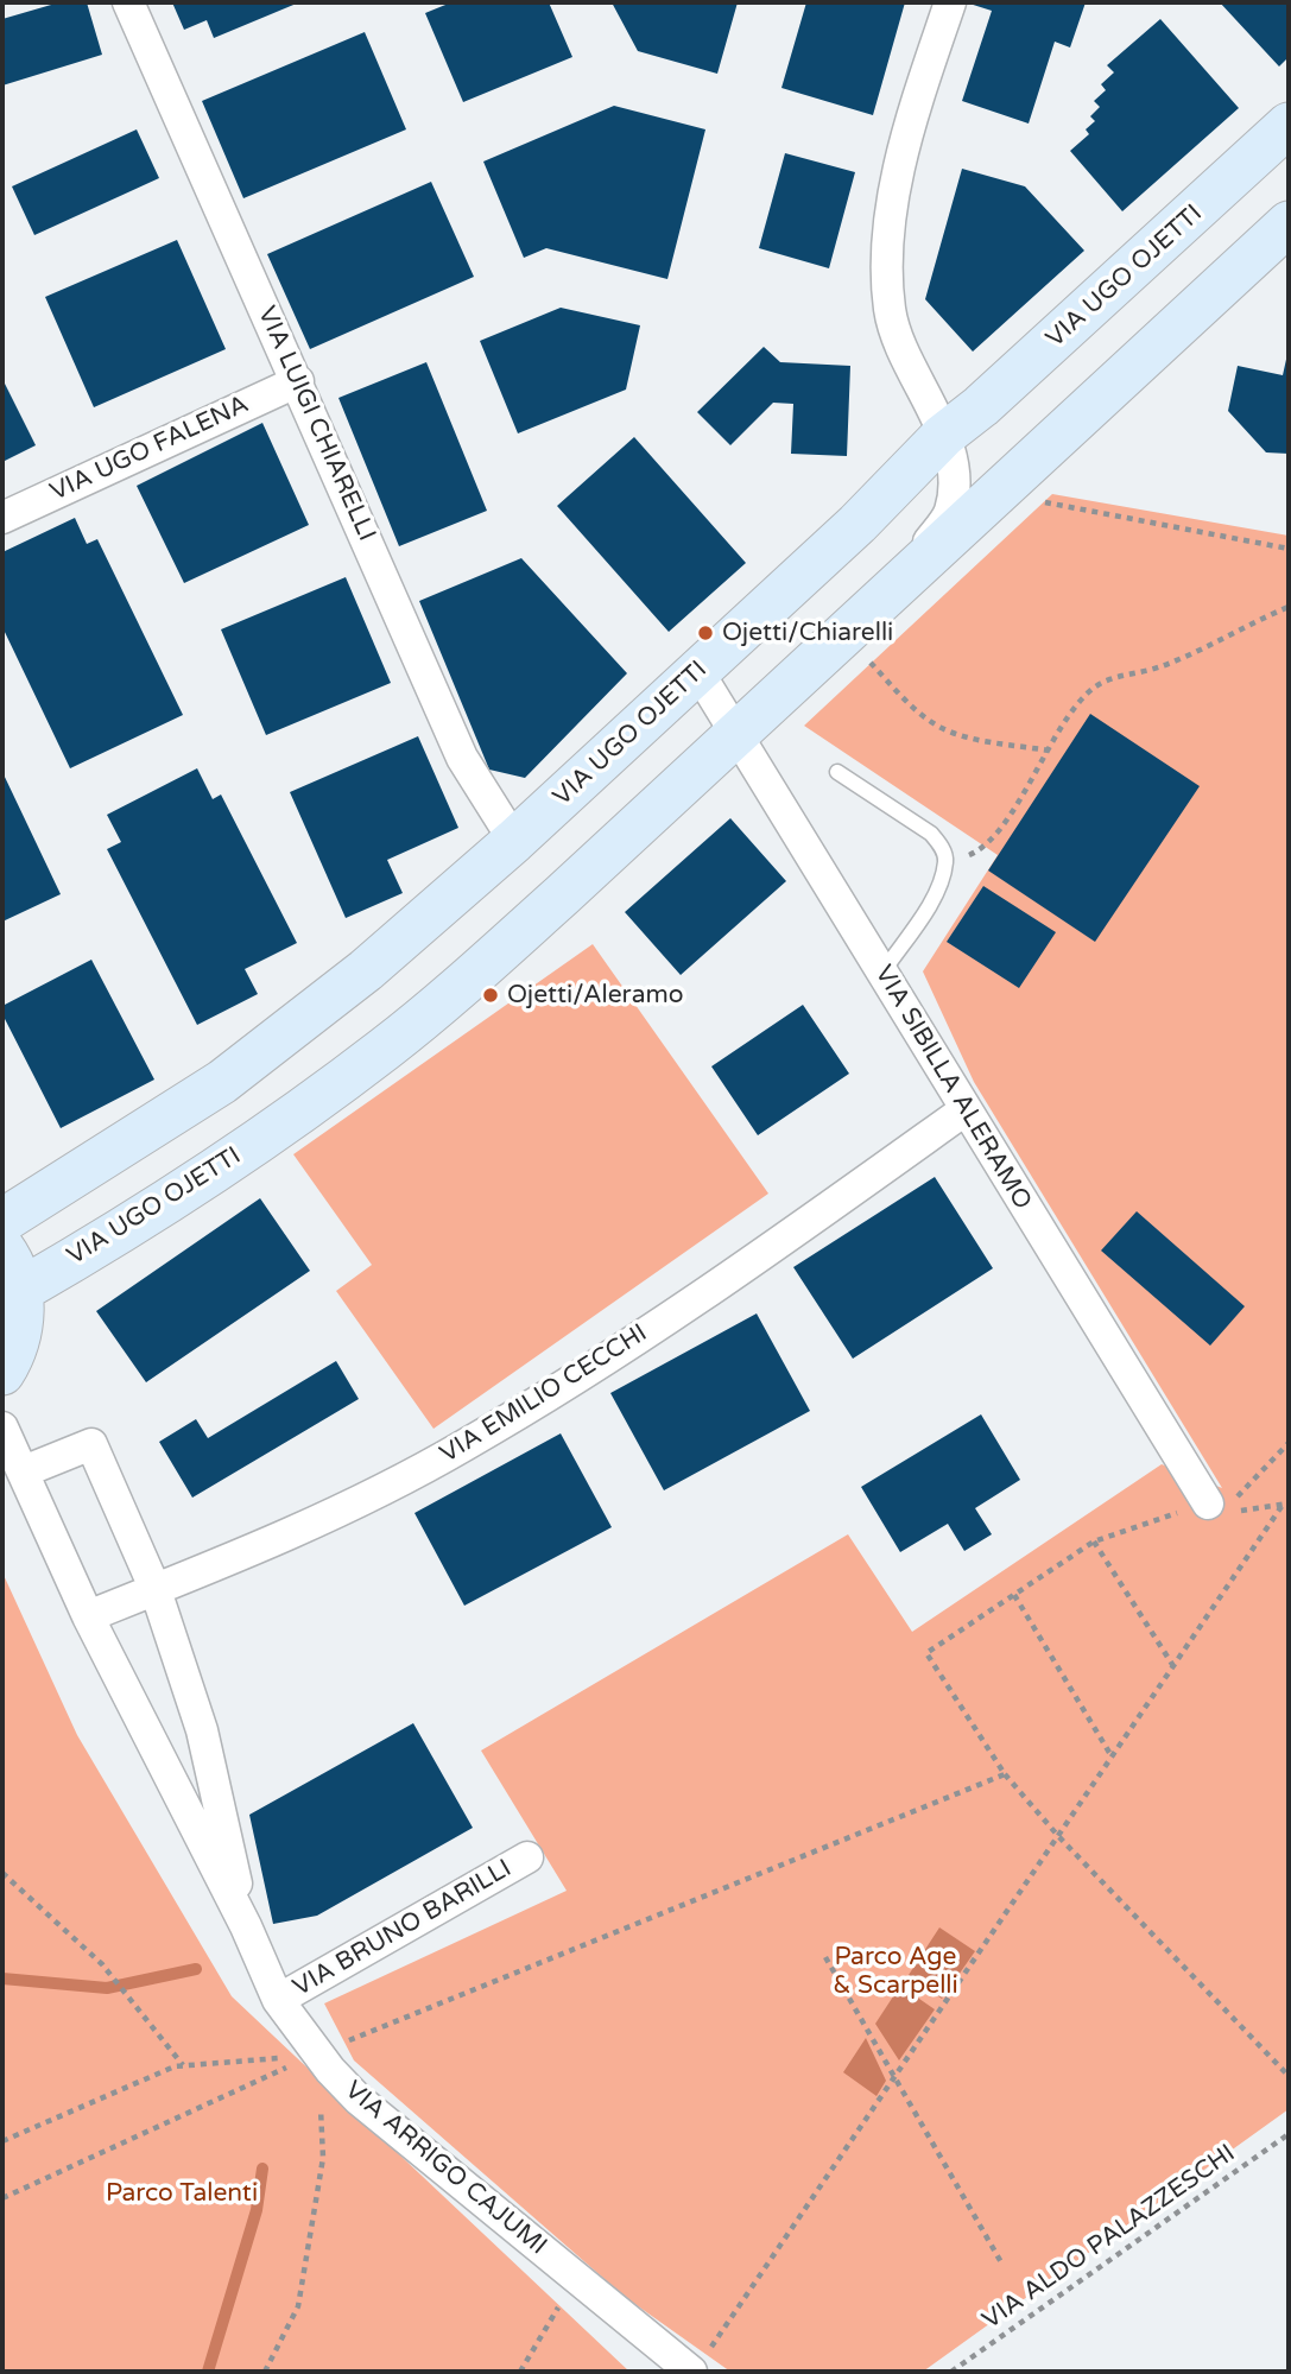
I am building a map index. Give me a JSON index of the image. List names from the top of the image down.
{
  "streets": {
    "main road": ["VIA UGO OJETTI"],
    "street": [
      "VIA LUIGI CHIARELLI",
      "VIA UGO FALENA",
      "VIA SIBILLA ALERAMO",
      "VIA EMILIO CECCHI",
      "VIA BRUNO BARILLI",
      "VIA ARRIGO CAJUMI"
    ],
    "path": ["VIA ALDO PALAZZESCHI"]
  },
  "crossings": [
    ["VIA UGO OJETTI", "VIA LUIGI CHIARELLI"],
    ["VIA UGO OJETTI", "VIA SIBILLA ALERAMO"],
    ["VIA LUIGI CHIARELLI", "VIA UGO FALENA"],
    ["VIA SIBILLA ALERAMO", "VIA EMILIO CECCHI"],
    ["VIA EMILIO CECCHI", "VIA ARRIGO CAJUMI"],
    ["VIA BRUNO BARILLI", "VIA ARRIGO CAJUMI"]
  ],
  "parks": ["Parco Age & Scarpelli", "Parco Talenti"],
  "places": ["Ojetti/Chiarelli", "Ojetti/Aleramo"]
}
